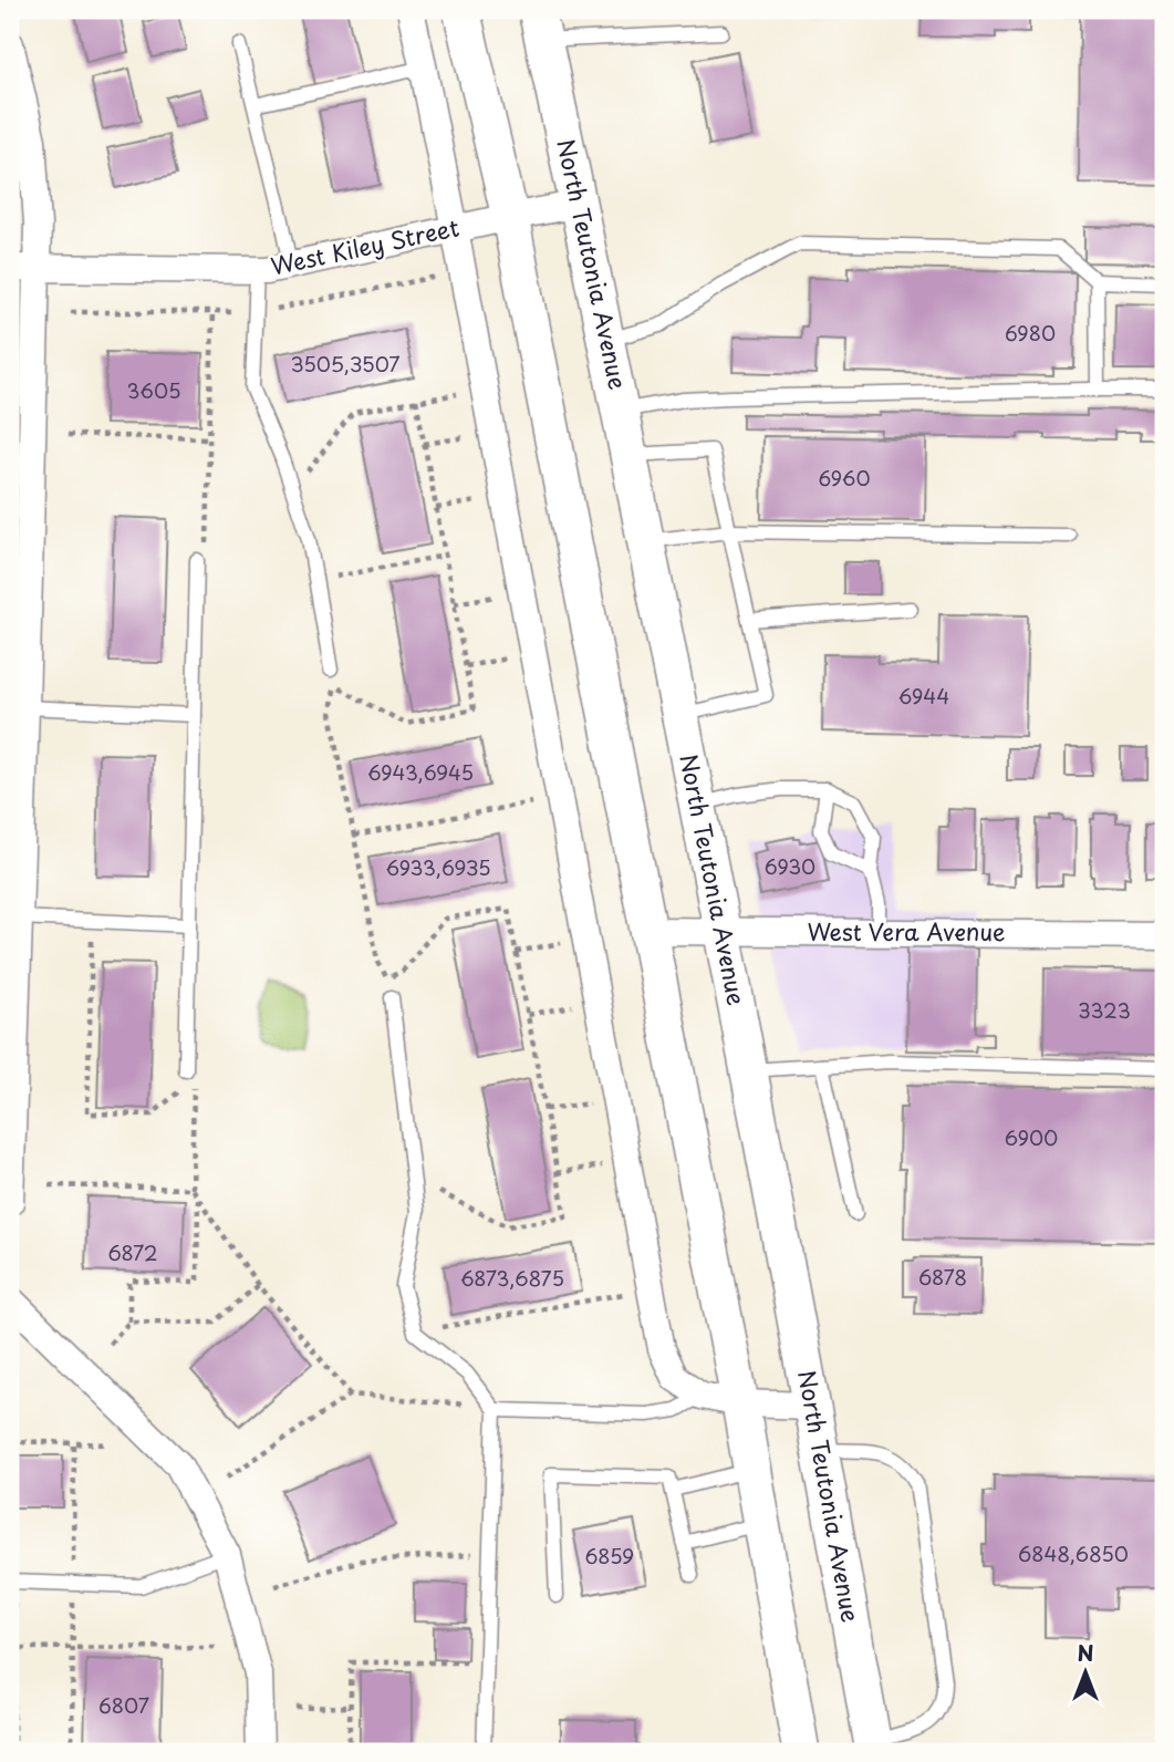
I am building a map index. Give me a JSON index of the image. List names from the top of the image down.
{
  "streets": {
    "main road": ["North Teutonia Avenue"],
    "street": ["West Kiley Street", "West Vera Avenue"]
  },
  "crossings": [
    ["West Kiley Street", "North Teutonia Avenue"],
    ["North Teutonia Avenue", "West Vera Avenue"]
  ],
  "house_numbers": [
    "6980",
    "3505,3507",
    "3605",
    "6960",
    "6944",
    "6943,6945",
    "6930",
    "6933,6935",
    "3323",
    "6900",
    "6872",
    "6878",
    "6873,6875",
    "6848,6850",
    "6859",
    "6807"
  ],
  "north": "top"
}
